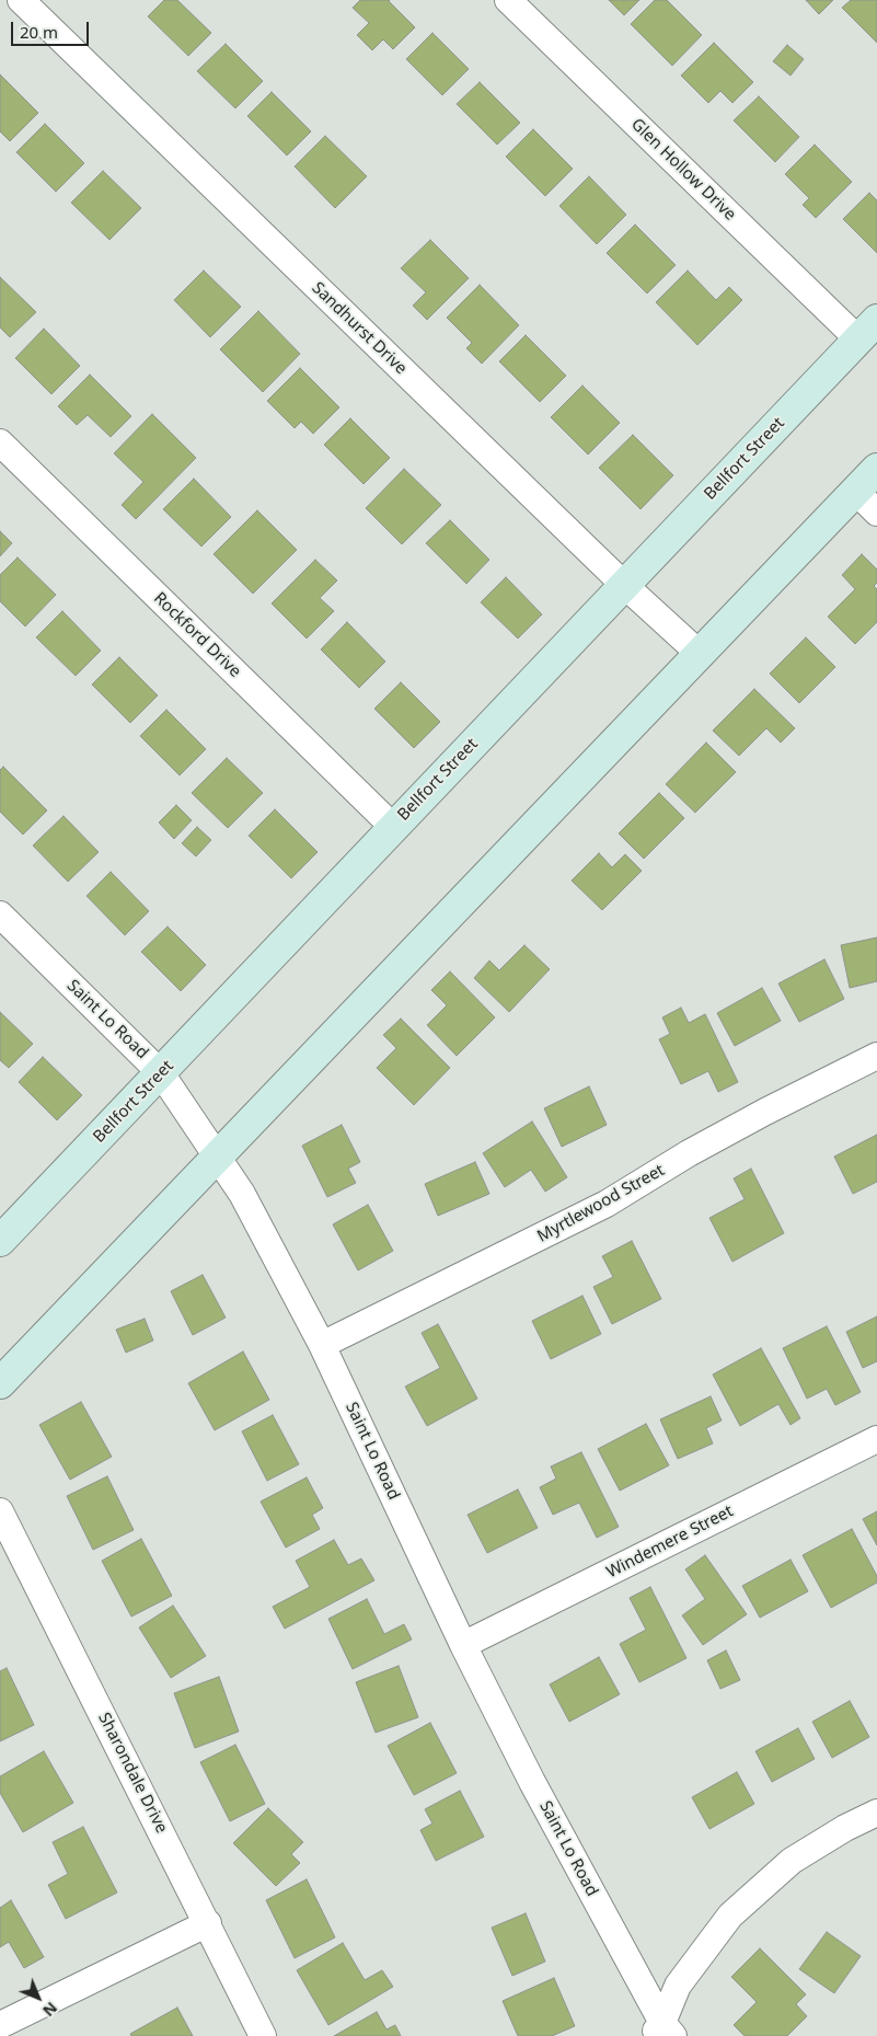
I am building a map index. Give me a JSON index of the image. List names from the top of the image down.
{
  "streets": {
    "main road": ["Bellfort Street"],
    "street": [
      "Glen Hollow Drive",
      "Sandhurst Drive",
      "Rockford Drive",
      "Saint Lo Road",
      "Myrtlewood Street",
      "Windemere Street",
      "Sharondale Drive"
    ]
  },
  "crossings": [
    ["Glen Hollow Drive", "Bellfort Street"],
    ["Sandhurst Drive", "Bellfort Street"],
    ["Bellfort Street", "Rockford Drive"],
    ["Bellfort Street", "Saint Lo Road"],
    ["Saint Lo Road", "Myrtlewood Street"],
    ["Saint Lo Road", "Windemere Street"]
  ],
  "scale_bar": "20 m",
  "north": "bottom right"
}
